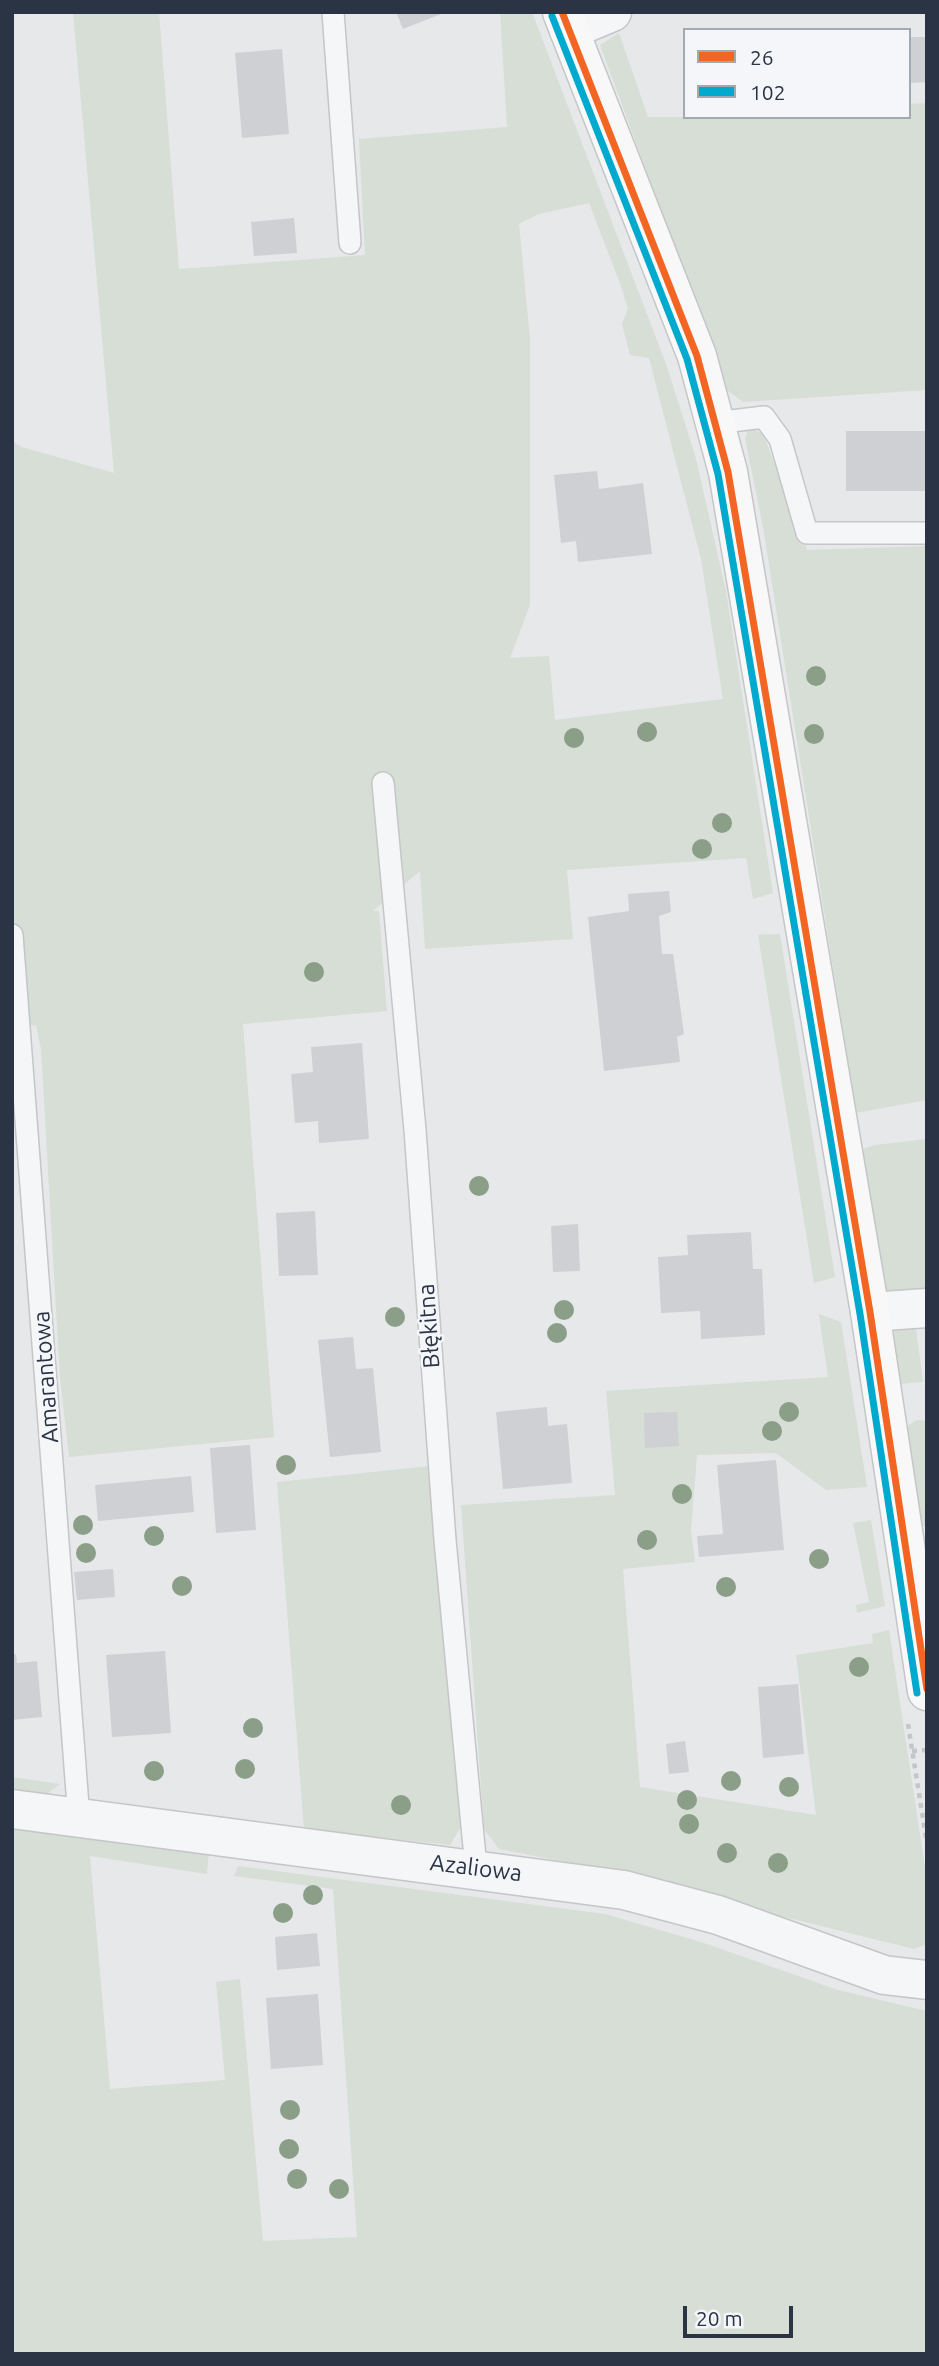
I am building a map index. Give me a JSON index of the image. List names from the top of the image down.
{
  "streets": {
    "street": ["Azaliowa"],
    "lane": ["Błękitna", "Amarantowa"]
  },
  "crossings": [
    ["Błękitna", "Azaliowa"],
    ["Amarantowa", "Azaliowa"]
  ],
  "lines": ["transit line 26", "transit line 102"],
  "legend": ["26", "102"],
  "scale_bar": "20 m"
}
